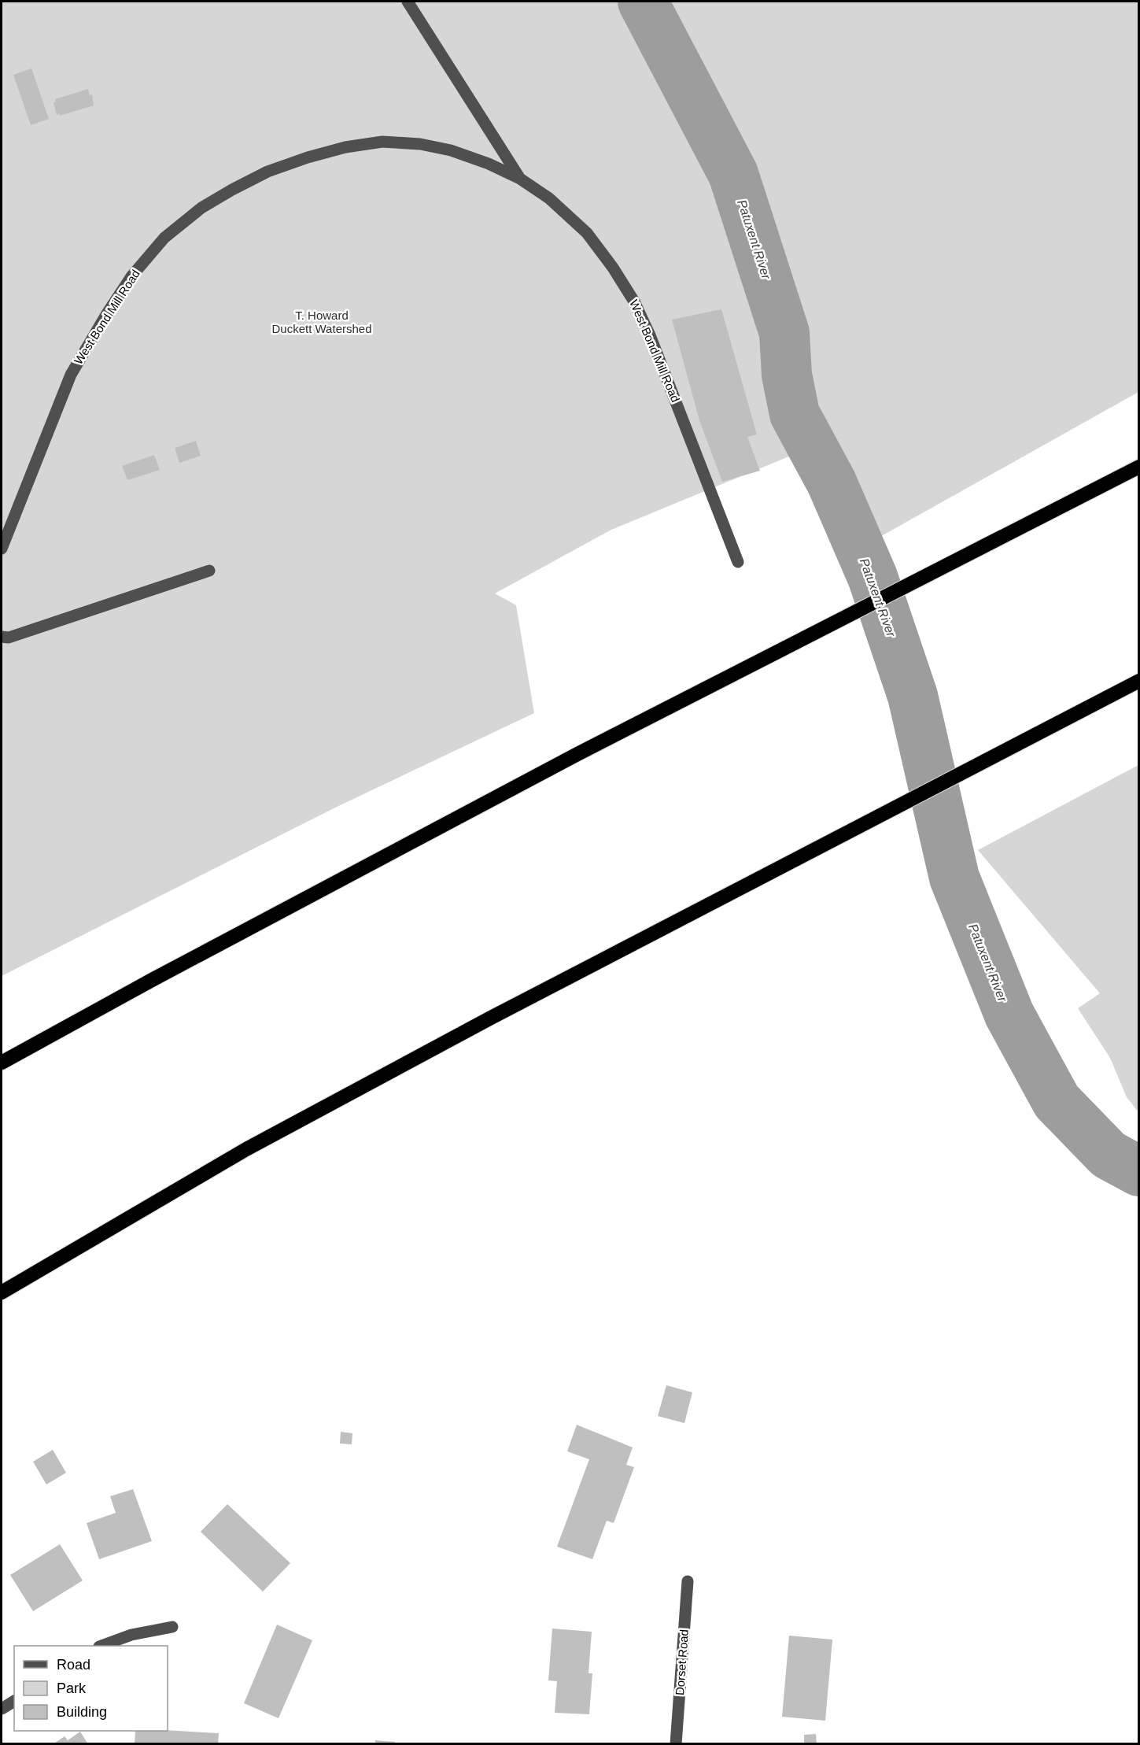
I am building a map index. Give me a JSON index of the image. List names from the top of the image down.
{
  "streets": {
    "street": ["West Bond Mill Road", "Dorset Road"]
  },
  "water": ["Patuxent River"],
  "parks": ["T. Howard Duckett Watershed"],
  "legend": ["Road", "Park", "Building"]
}
